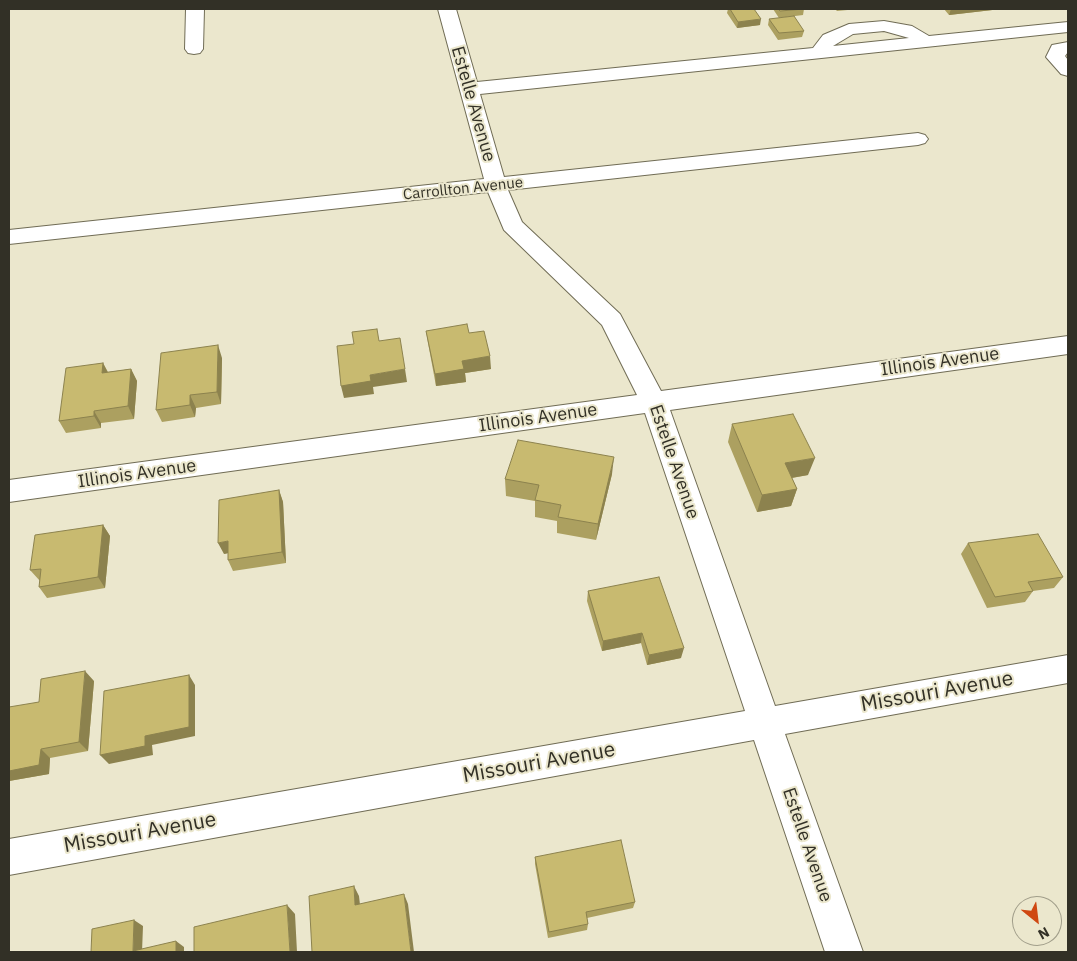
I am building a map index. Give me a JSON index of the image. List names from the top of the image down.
{
  "streets": {
    "street": [
      "Estelle Avenue",
      "Carrollton Avenue",
      "Illinois Avenue",
      "Missouri Avenue"
    ]
  },
  "crossings": [
    ["Estelle Avenue", "Carrollton Avenue"],
    ["Estelle Avenue", "Illinois Avenue"],
    ["Estelle Avenue", "Missouri Avenue"]
  ],
  "north": "bottom right"
}
